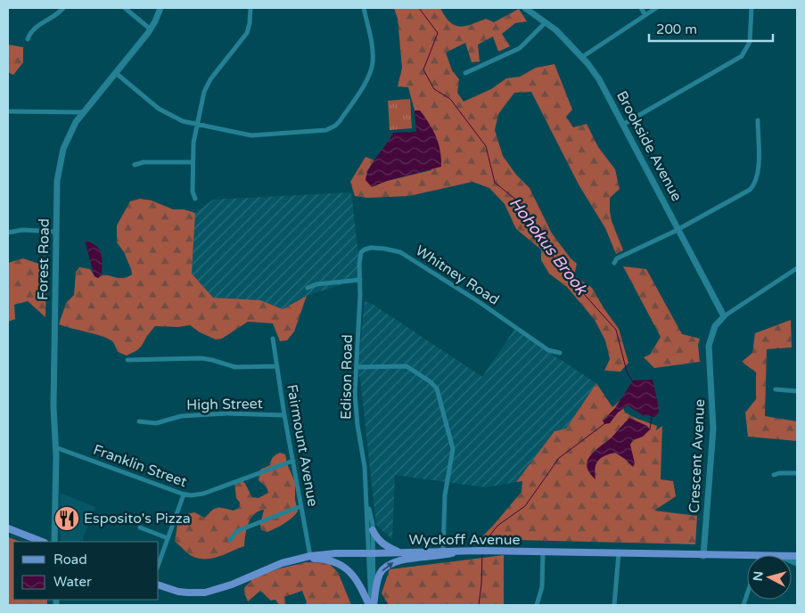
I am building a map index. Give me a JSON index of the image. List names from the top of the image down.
{
  "streets": {
    "main road": ["Wyckoff Avenue"],
    "street": [
      "Brookside Avenue",
      "Forest Road",
      "Whitney Road",
      "Edison Road",
      "High Street",
      "Fairmount Avenue",
      "Crescent Avenue",
      "Franklin Street"
    ]
  },
  "crossings": [
    ["Brookside Avenue", "Crescent Avenue"],
    ["Forest Road", "Franklin Street"],
    ["Whitney Road", "Edison Road"],
    ["Edison Road", "Wyckoff Avenue"],
    ["High Street", "Fairmount Avenue"],
    ["Fairmount Avenue", "Franklin Street"],
    ["Fairmount Avenue", "Wyckoff Avenue"],
    ["Crescent Avenue", "Wyckoff Avenue"]
  ],
  "water": ["Hohokus Brook"],
  "places": {
    "restaurant": ["Esposito's Pizza"]
  },
  "legend": ["Road", "Water"],
  "scale_bar": "200 m",
  "north": "left"
}
